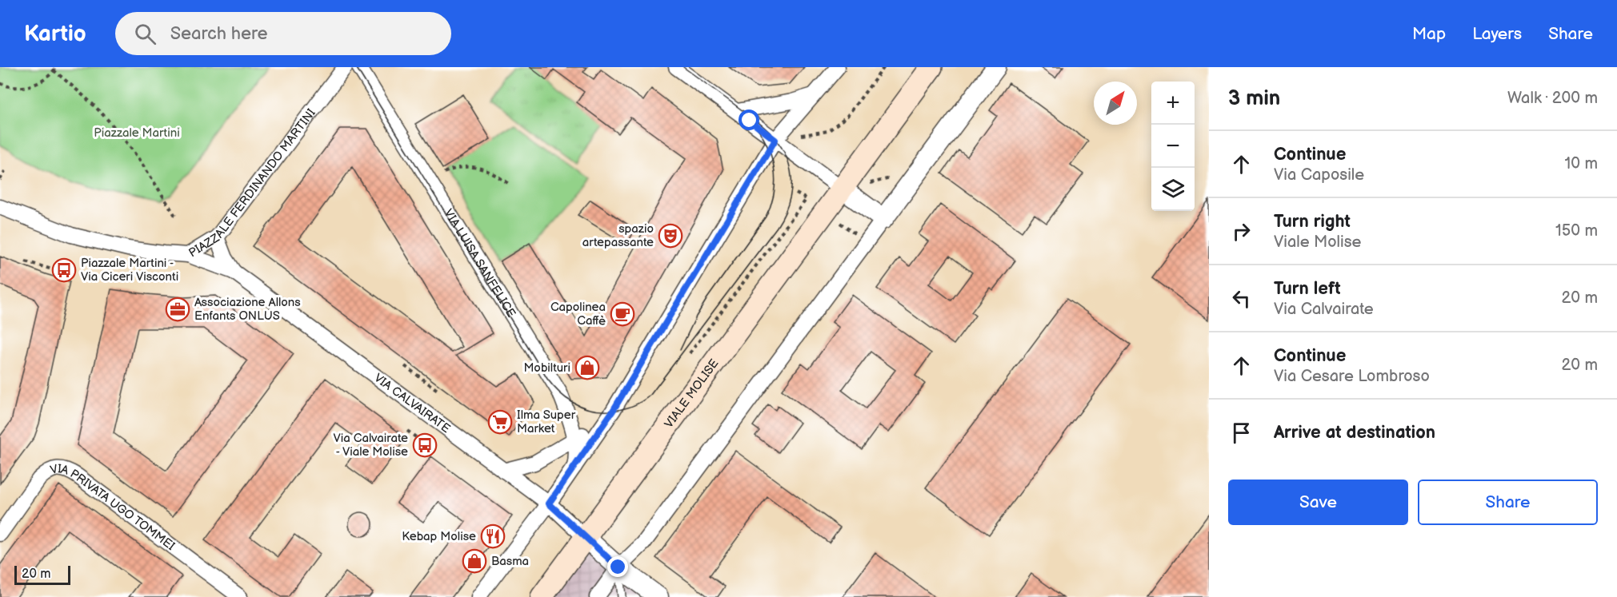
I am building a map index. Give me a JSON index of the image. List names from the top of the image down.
{
  "streets": {
    "main road": ["VIALE MOLISE"],
    "street": [
      "PIAZZALE FERDINANDO MARTINI",
      "VIA LUISA SANFELICE",
      "VIA CALVAIRATE",
      "VIA PRIVATA UGO TOMMEI"
    ]
  },
  "crossings": [
    ["PIAZZALE FERDINANDO MARTINI", "VIA CALVAIRATE"],
    ["VIALE MOLISE", "VIA CALVAIRATE"]
  ],
  "parks": ["Piazzale Martini"],
  "places": {
    "theatre": ["spazio artepassante"],
    "bus stop": ["Piazzale Martini - Via Ciceri Visconti", "Via Calvairate - Viale Molise"],
    "office": ["Associazione Allons Enfants ONLUS"],
    "cafe": ["Capolinea Caffè"],
    "shop": ["Mobilturi", "Basma"],
    "supermarket": ["Ilma Super Market"],
    "restaurant": ["Kebap Molise"]
  },
  "scale_bar": "20 m",
  "north": "top right",
  "page": {
    "header": "Kartio",
    "search": "Search here",
    "nav": ["Map", "Layers", "Share"],
    "heading": ["3 min", "Walk · 200 m"],
    "map_buttons": ["+", "−"],
    "list": [
      ["Continue", "Via Caposile", "10 m"],
      ["Turn right", "Viale Molise", "150 m"],
      ["Turn left", "Via Calvairate", "20 m"],
      ["Continue", "Via Cesare Lombroso", "20 m"],
      "Arrive at destination"
    ],
    "buttons": ["Save", "Share"],
    "scale": "20 m"
  }
}
